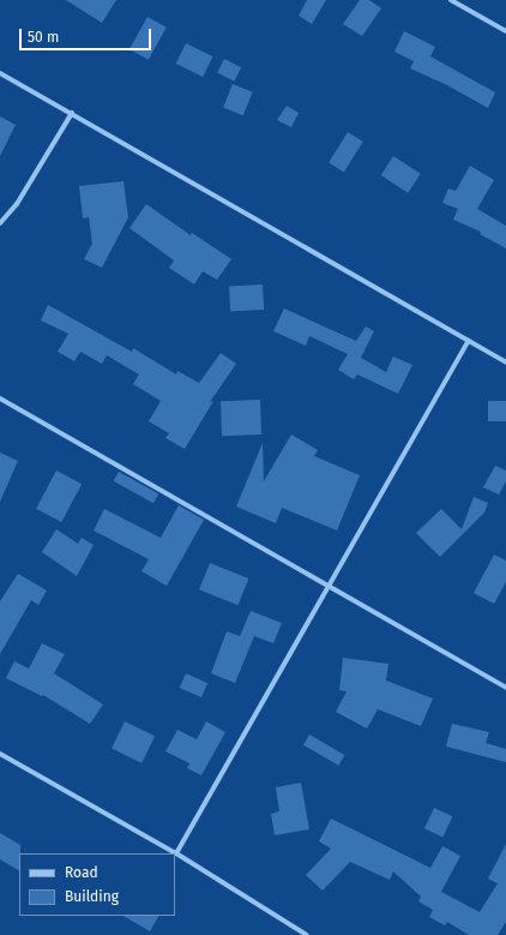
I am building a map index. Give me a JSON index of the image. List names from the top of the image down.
{
  "legend": ["Road", "Building"],
  "scale_bar": "50 m"
}
